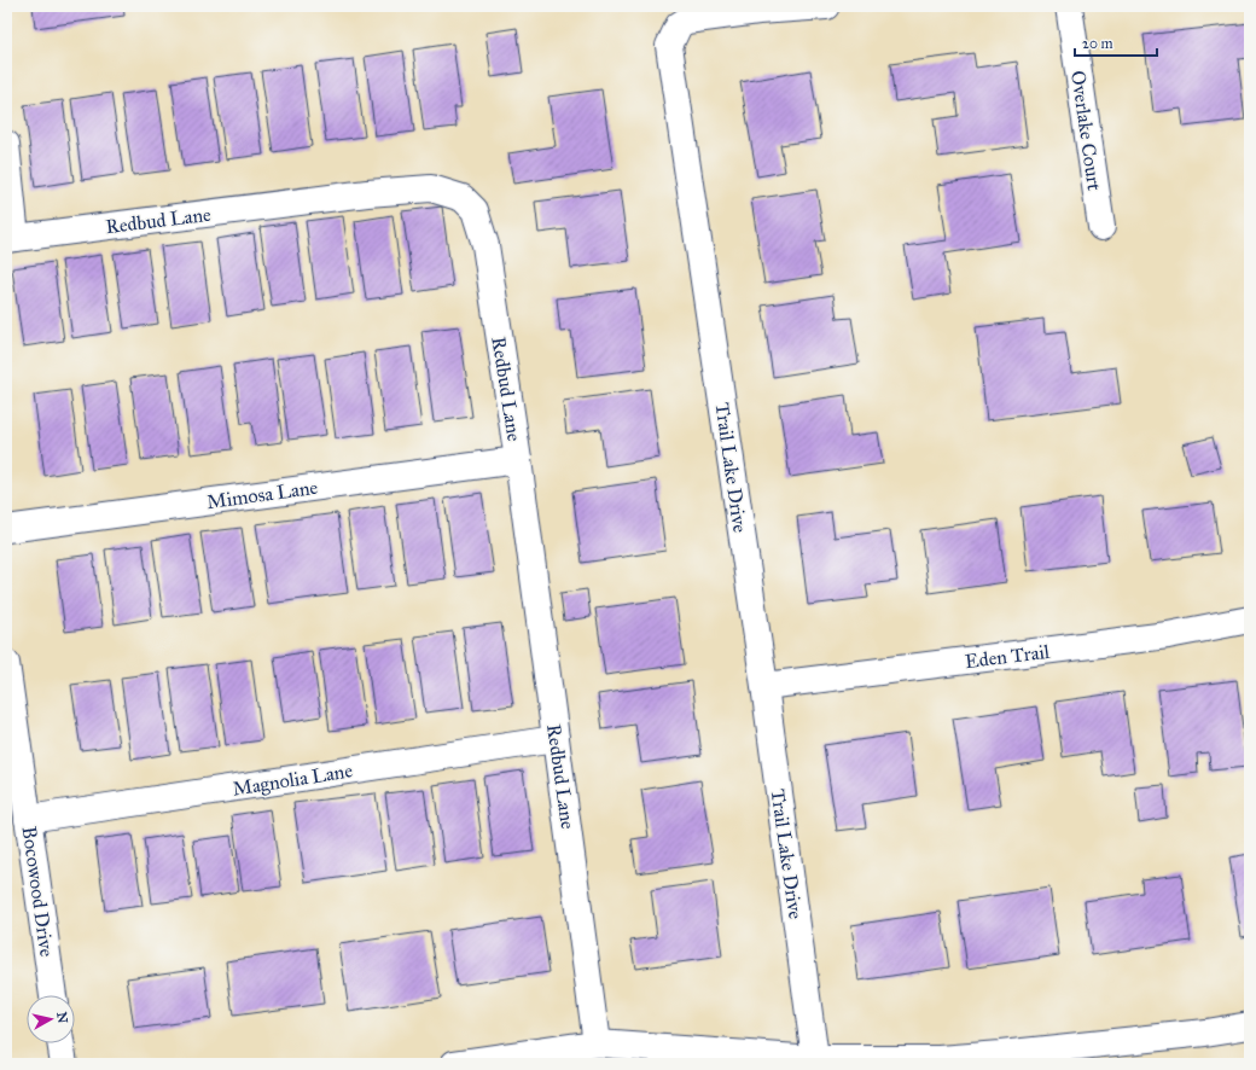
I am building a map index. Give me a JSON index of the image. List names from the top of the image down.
{
  "streets": {
    "street": [
      "Overlake Court",
      "Redbud Lane",
      "Trail Lake Drive",
      "Mimosa Lane",
      "Eden Trail",
      "Magnolia Lane",
      "Bocowood Drive"
    ]
  },
  "crossings": [
    ["Redbud Lane", "Mimosa Lane"],
    ["Redbud Lane", "Magnolia Lane"],
    ["Trail Lake Drive", "Eden Trail"],
    ["Magnolia Lane", "Bocowood Drive"]
  ],
  "scale_bar": "20 m",
  "north": "right"
}
